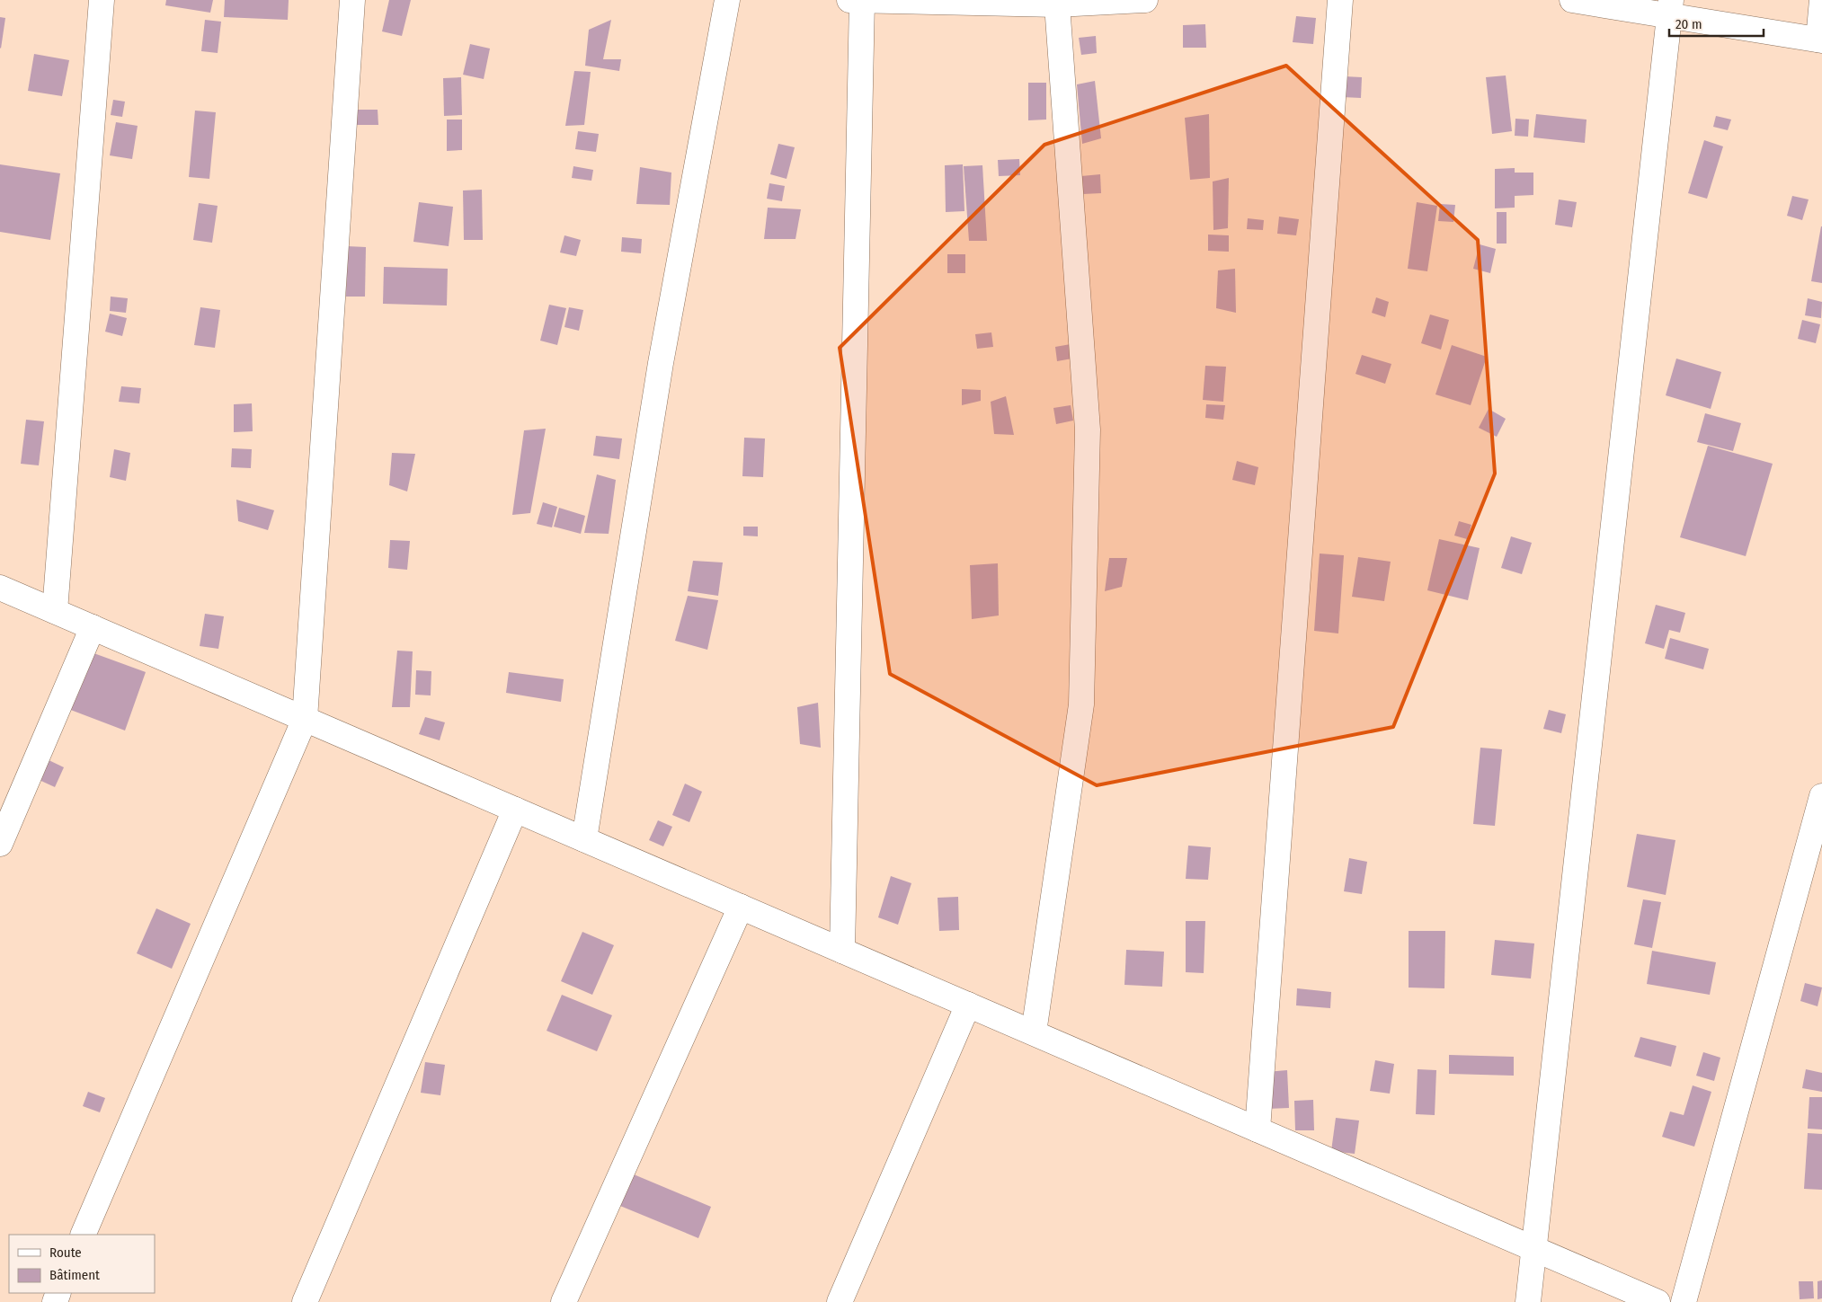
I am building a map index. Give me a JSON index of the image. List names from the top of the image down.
{
  "legend": ["Route", "Bâtiment"],
  "scale_bar": "20 m"
}
